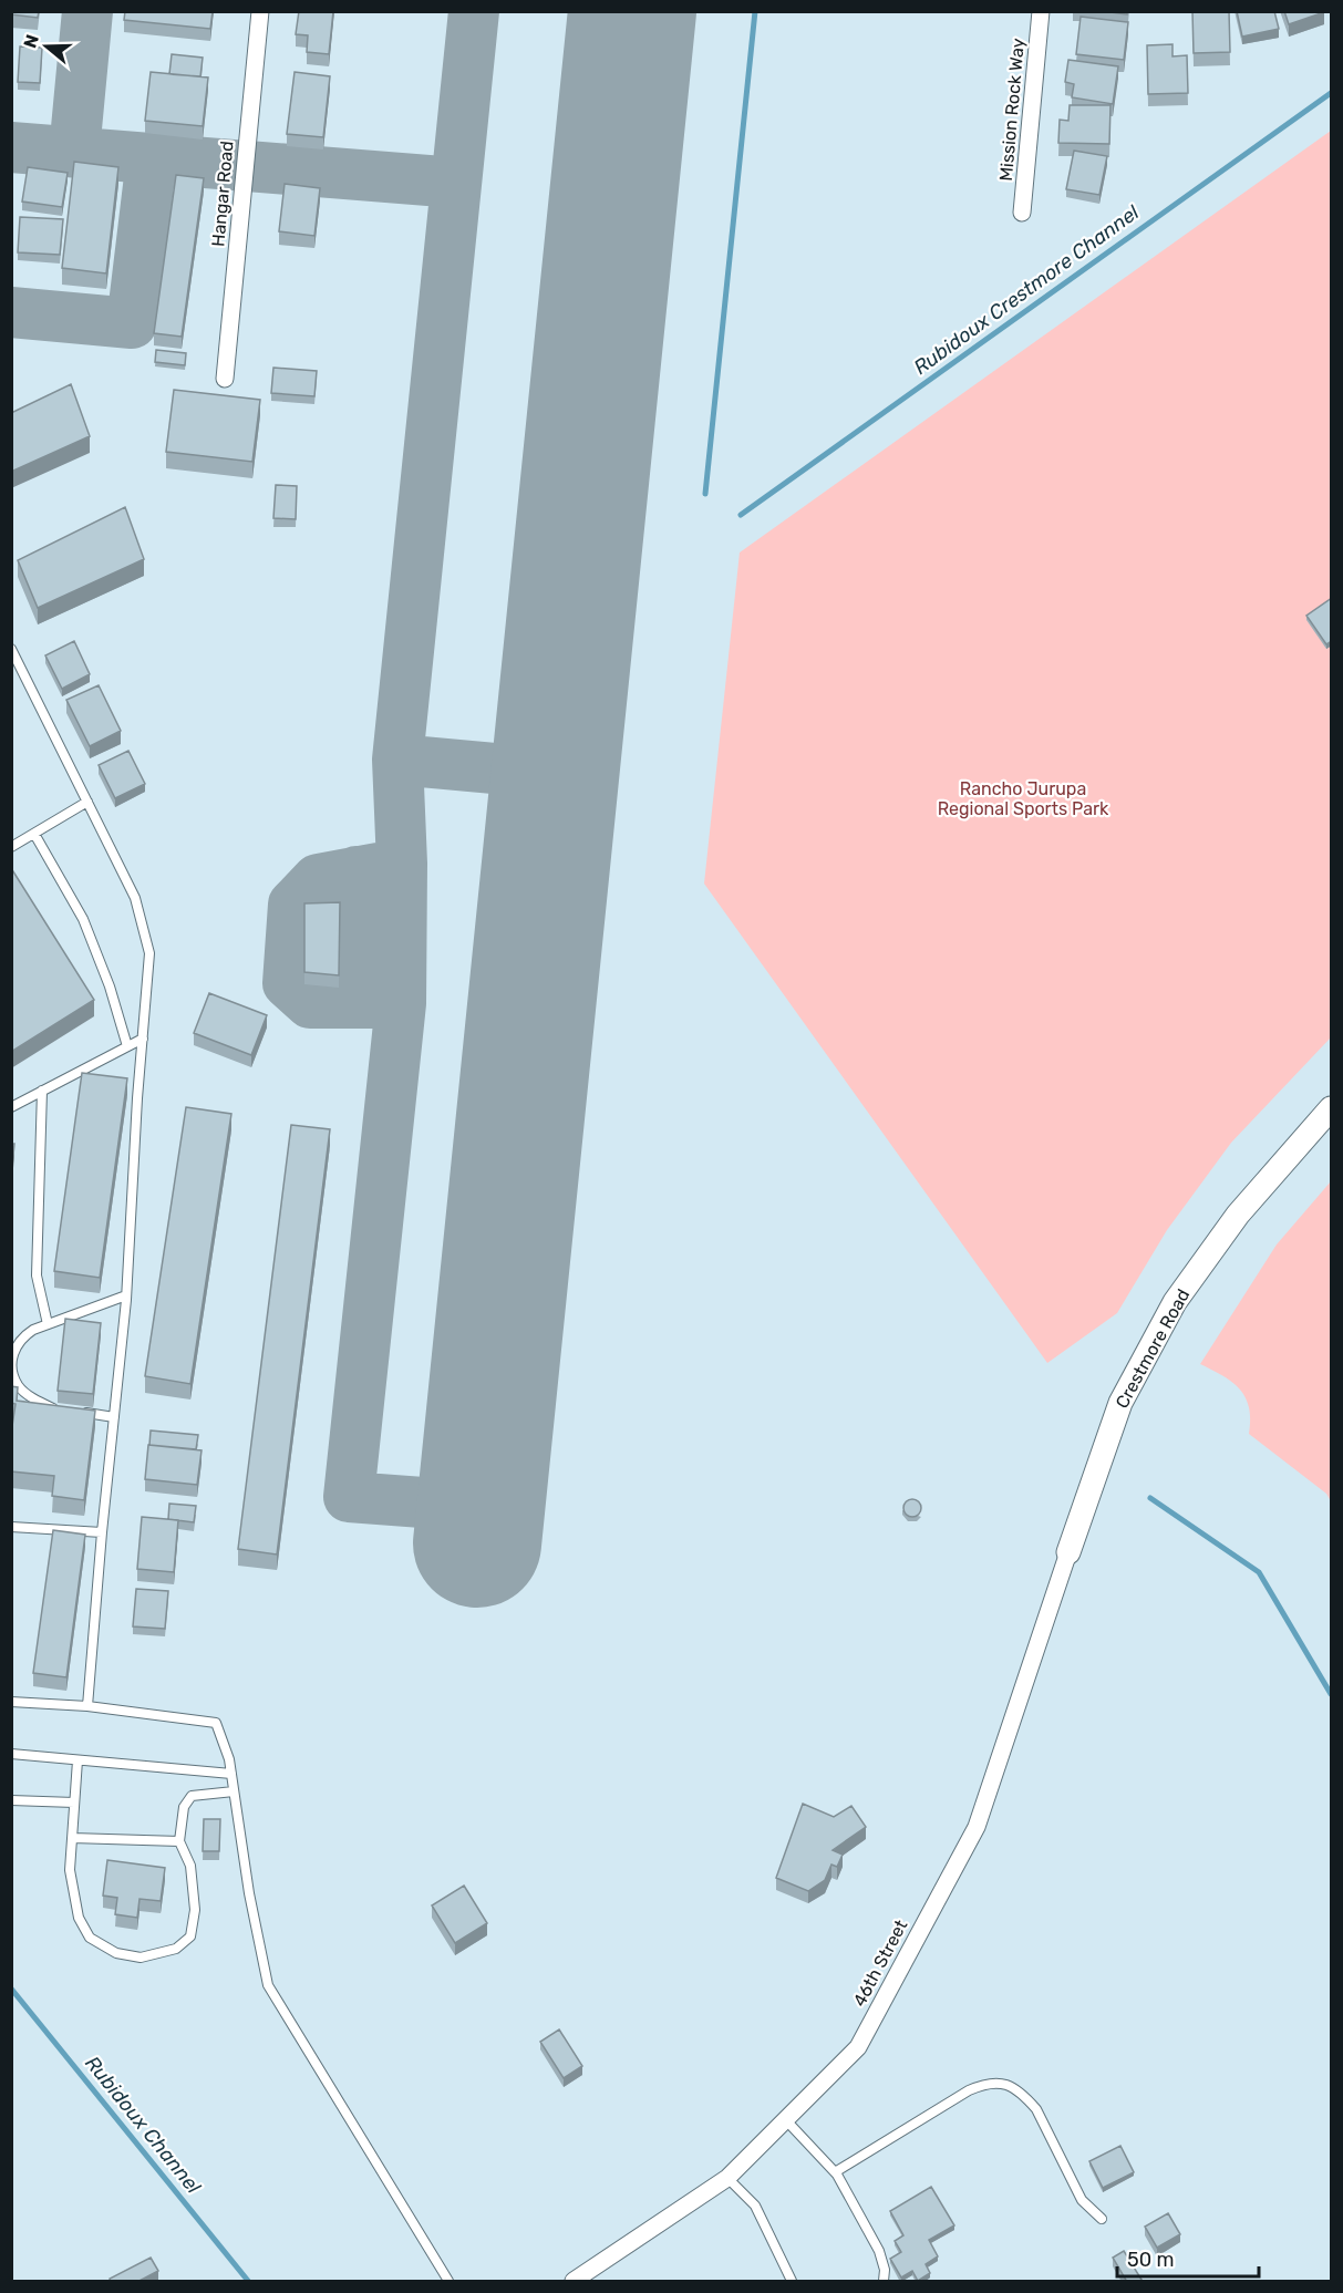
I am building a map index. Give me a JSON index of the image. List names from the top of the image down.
{
  "streets": {
    "street": [
      "Mission Rock Way",
      "Hangar Road",
      "Crestmore Road",
      "46th Street"
    ]
  },
  "crossings": [
    ["Crestmore Road", "46th Street"]
  ],
  "water": ["Rubidoux Crestmore Channel", "Rubidoux Channel"],
  "parks": ["Rancho Jurupa Regional Sports Park"],
  "scale_bar": "50 m",
  "north": "left"
}
